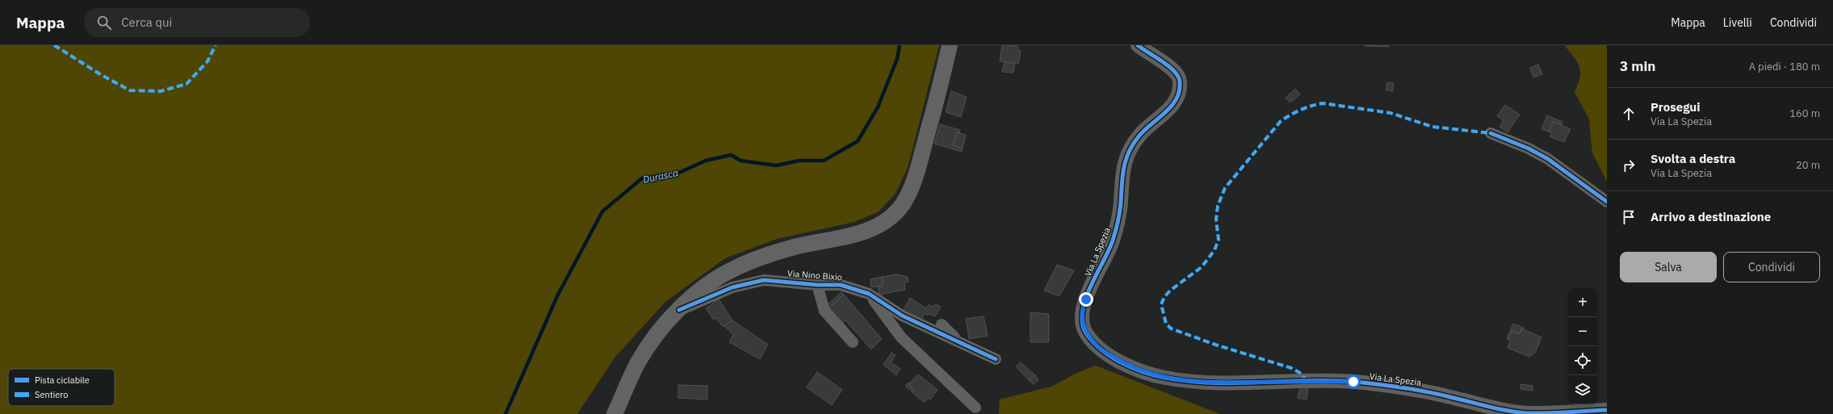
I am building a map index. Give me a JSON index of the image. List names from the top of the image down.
{
  "streets": {
    "street": ["Via La Spezia", "Via Nino Bixio"]
  },
  "water": ["Durasca"],
  "legend": ["Pista ciclabile", "Sentiero"],
  "page": {
    "header": "Mappa",
    "search": "Cerca qui",
    "nav": ["Mappa", "Livelli", "Condividi"],
    "heading": ["3 min", "A piedi · 180 m"],
    "list": [
      ["Prosegui", "Via La Spezia", "160 m"],
      ["Svolta a destra", "Via La Spezia", "20 m"],
      "Arrivo a destinazione"
    ],
    "buttons": ["Salva", "Condividi"],
    "map_buttons": ["+", "−"]
  }
}
